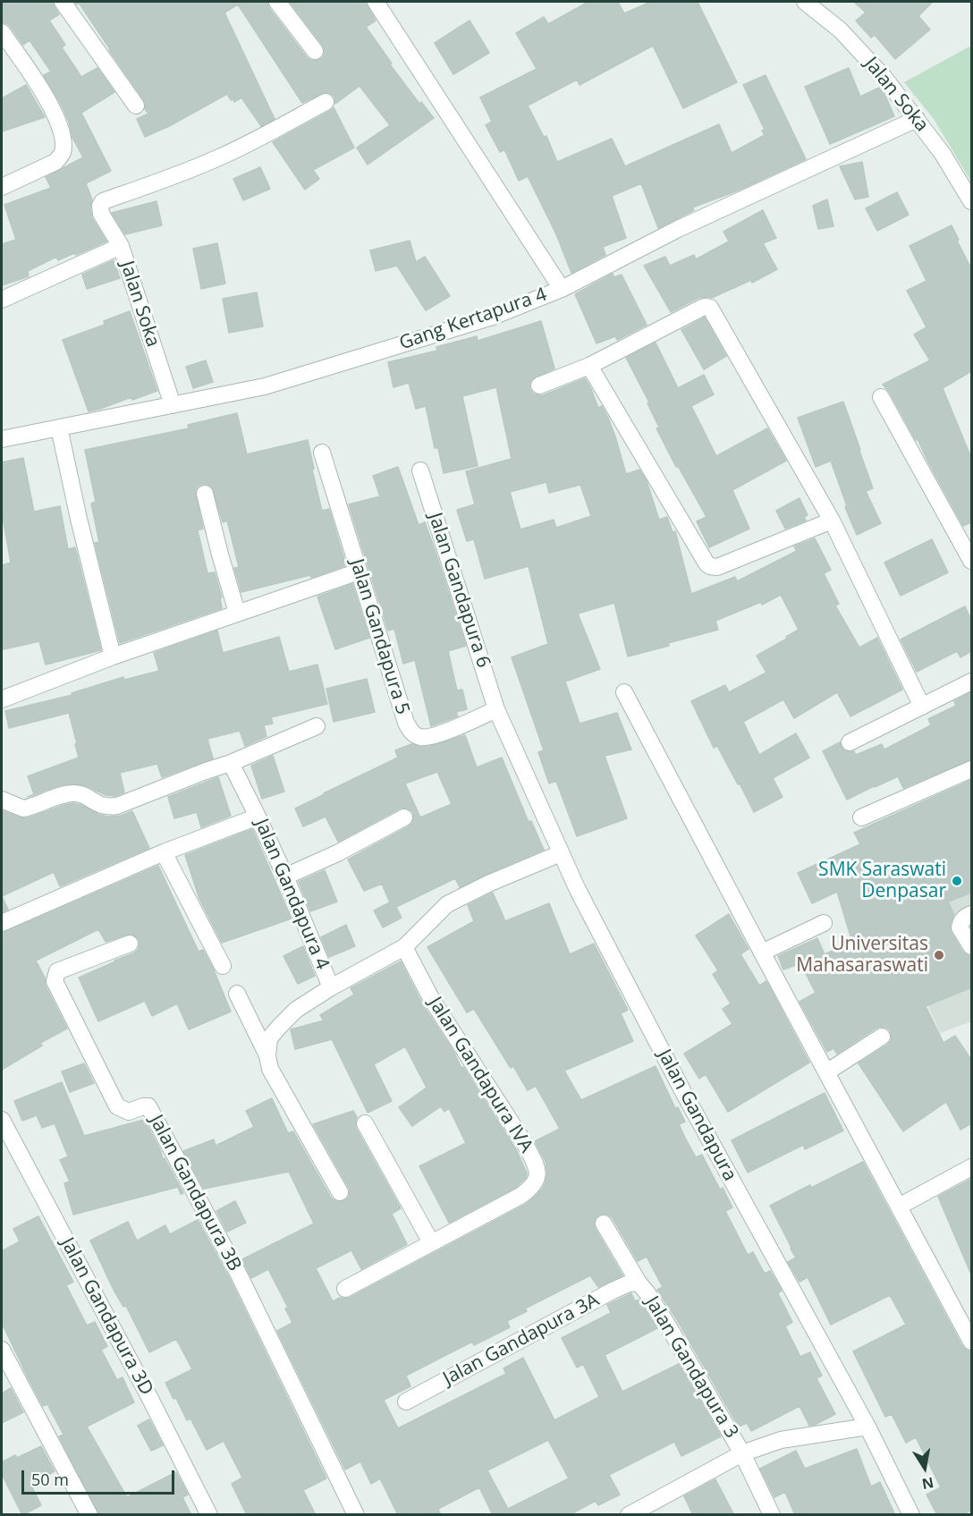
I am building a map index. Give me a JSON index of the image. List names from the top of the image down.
{
  "streets": {
    "street": [
      "Jalan Soka",
      "Gang Kertapura 4",
      "Jalan Gandapura 6",
      "Jalan Gandapura 5",
      "Jalan Gandapura 4",
      "Jalan Gandapura IVA",
      "Jalan Gandapura",
      "Jalan Gandapura 3B",
      "Jalan Gandapura 3D",
      "Jalan Gandapura 3A",
      "Jalan Gandapura 3"
    ]
  },
  "crossings": [
    ["Jalan Soka", "Gang Kertapura 4"],
    ["Jalan Gandapura 6", "Jalan Gandapura 5"],
    ["Jalan Gandapura 6", "Jalan Gandapura"],
    ["Jalan Gandapura 5", "Jalan Gandapura"],
    ["Jalan Gandapura 4", "Jalan Gandapura IVA"],
    ["Jalan Gandapura 4", "Jalan Gandapura"],
    ["Jalan Gandapura", "Jalan Gandapura 3"],
    ["Jalan Gandapura 3A", "Jalan Gandapura 3"]
  ],
  "places": ["SMK Saraswati Denpasar", "Universitas Mahasaraswati"],
  "scale_bar": "50 m",
  "north": "bottom"
}
